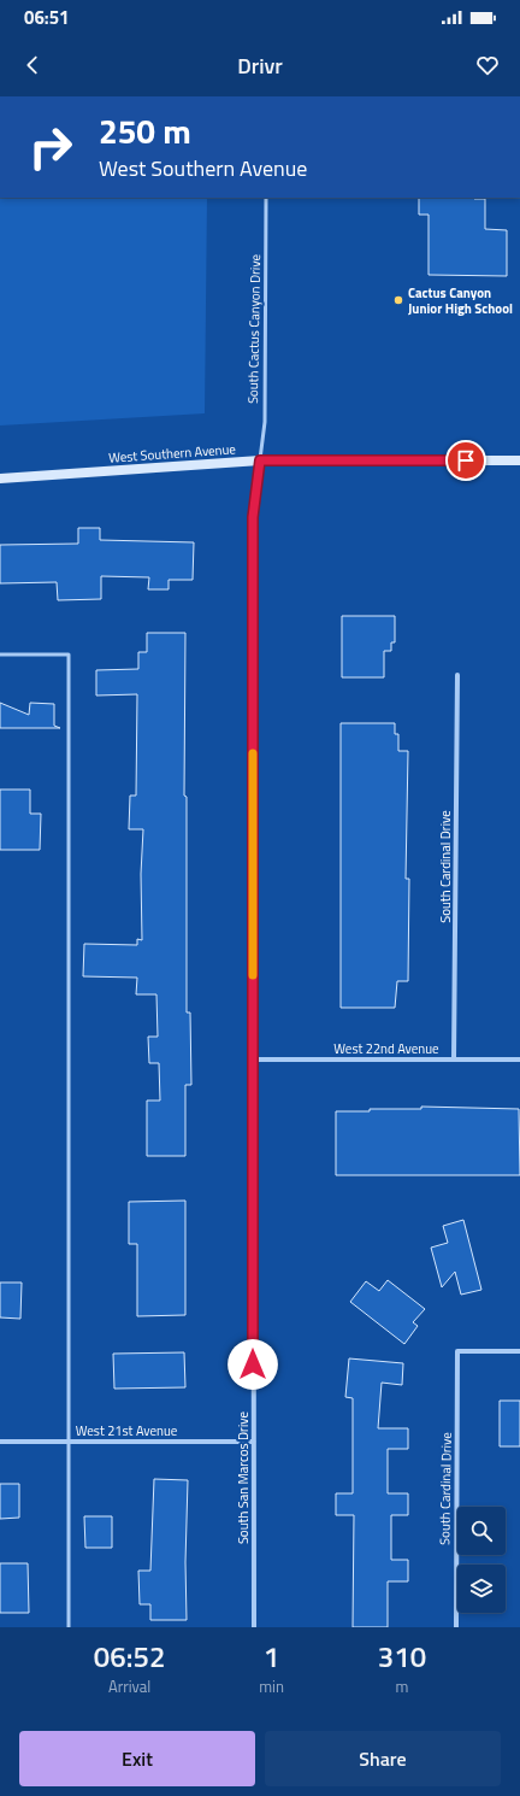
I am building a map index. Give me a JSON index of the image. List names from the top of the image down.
{
  "streets": {
    "main road": ["West Southern Avenue"],
    "street": [
      "South Cardinal Drive",
      "West 22nd Avenue",
      "West 21st Avenue",
      "South San Marcos Drive"
    ],
    "lane": ["South Cactus Canyon Drive"]
  },
  "crossings": [
    ["South Cactus Canyon Drive", "West Southern Avenue"],
    ["South Cactus Canyon Drive", "South San Marcos Drive"],
    ["West Southern Avenue", "South San Marcos Drive"],
    ["South Cardinal Drive", "West 22nd Avenue"],
    ["West 22nd Avenue", "South San Marcos Drive"],
    ["West 21st Avenue", "South San Marcos Drive"]
  ],
  "places": ["Cactus Canyon Junior High School"],
  "page": {
    "status": "06:51",
    "header": "Drivr",
    "turn": ["250 m", "West Southern Avenue"],
    "eta": [
      "06:52",
      "Arrival",
      "1",
      "min",
      "310",
      "m"
    ],
    "buttons": ["Exit", "Share"]
  }
}
